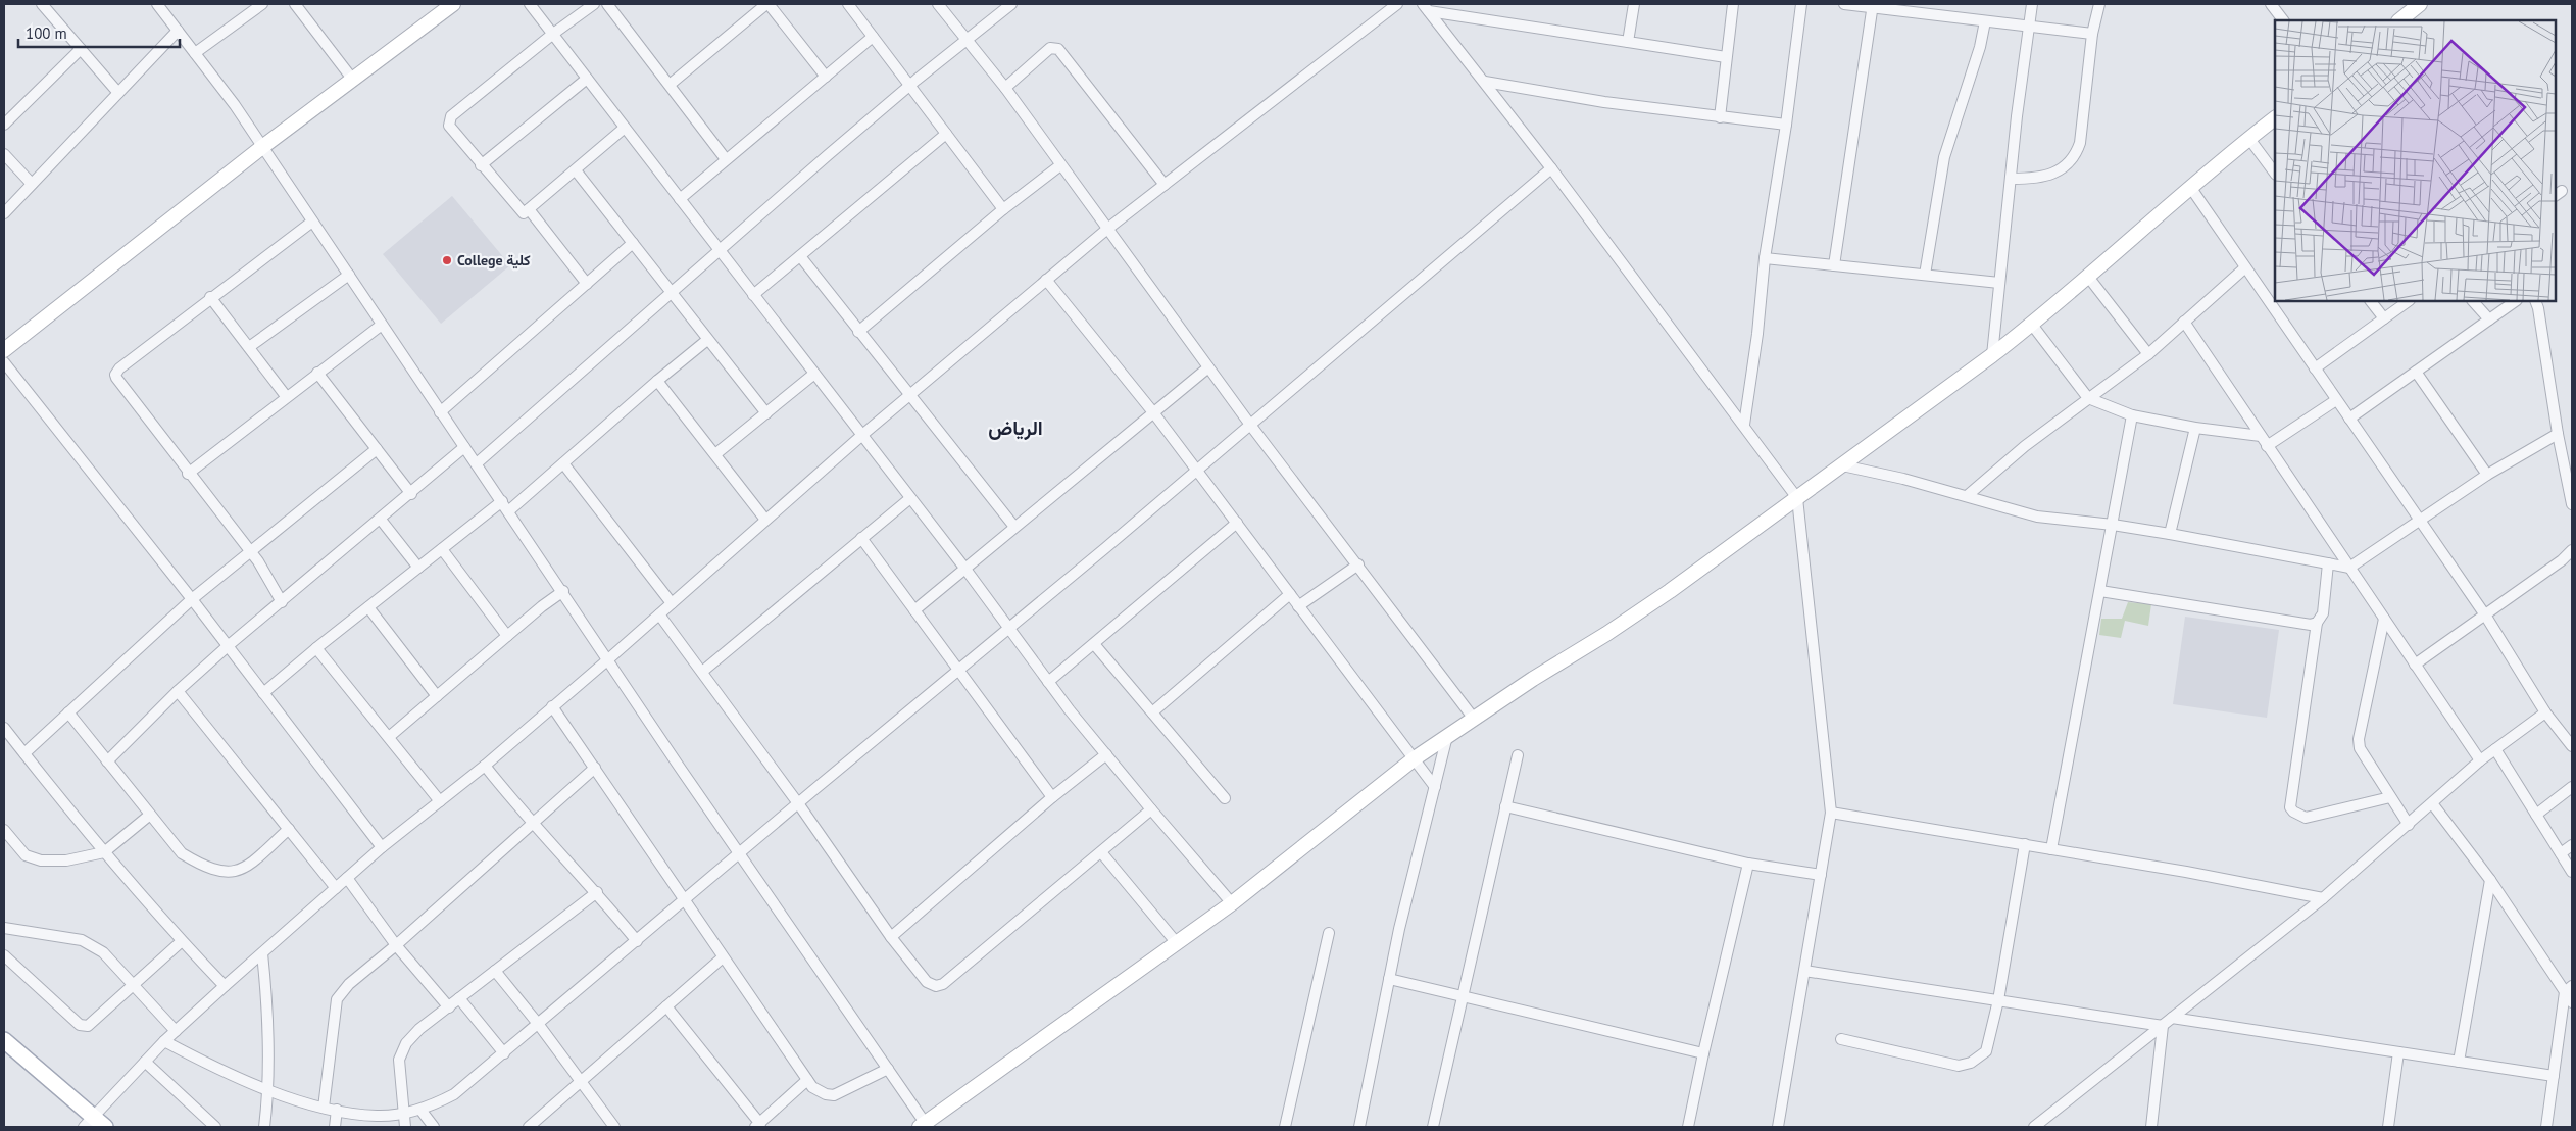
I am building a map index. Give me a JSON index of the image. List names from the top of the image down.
{
  "districts": ["الرياض"],
  "places": ["College كلية"],
  "scale_bar": "100 m"
}
